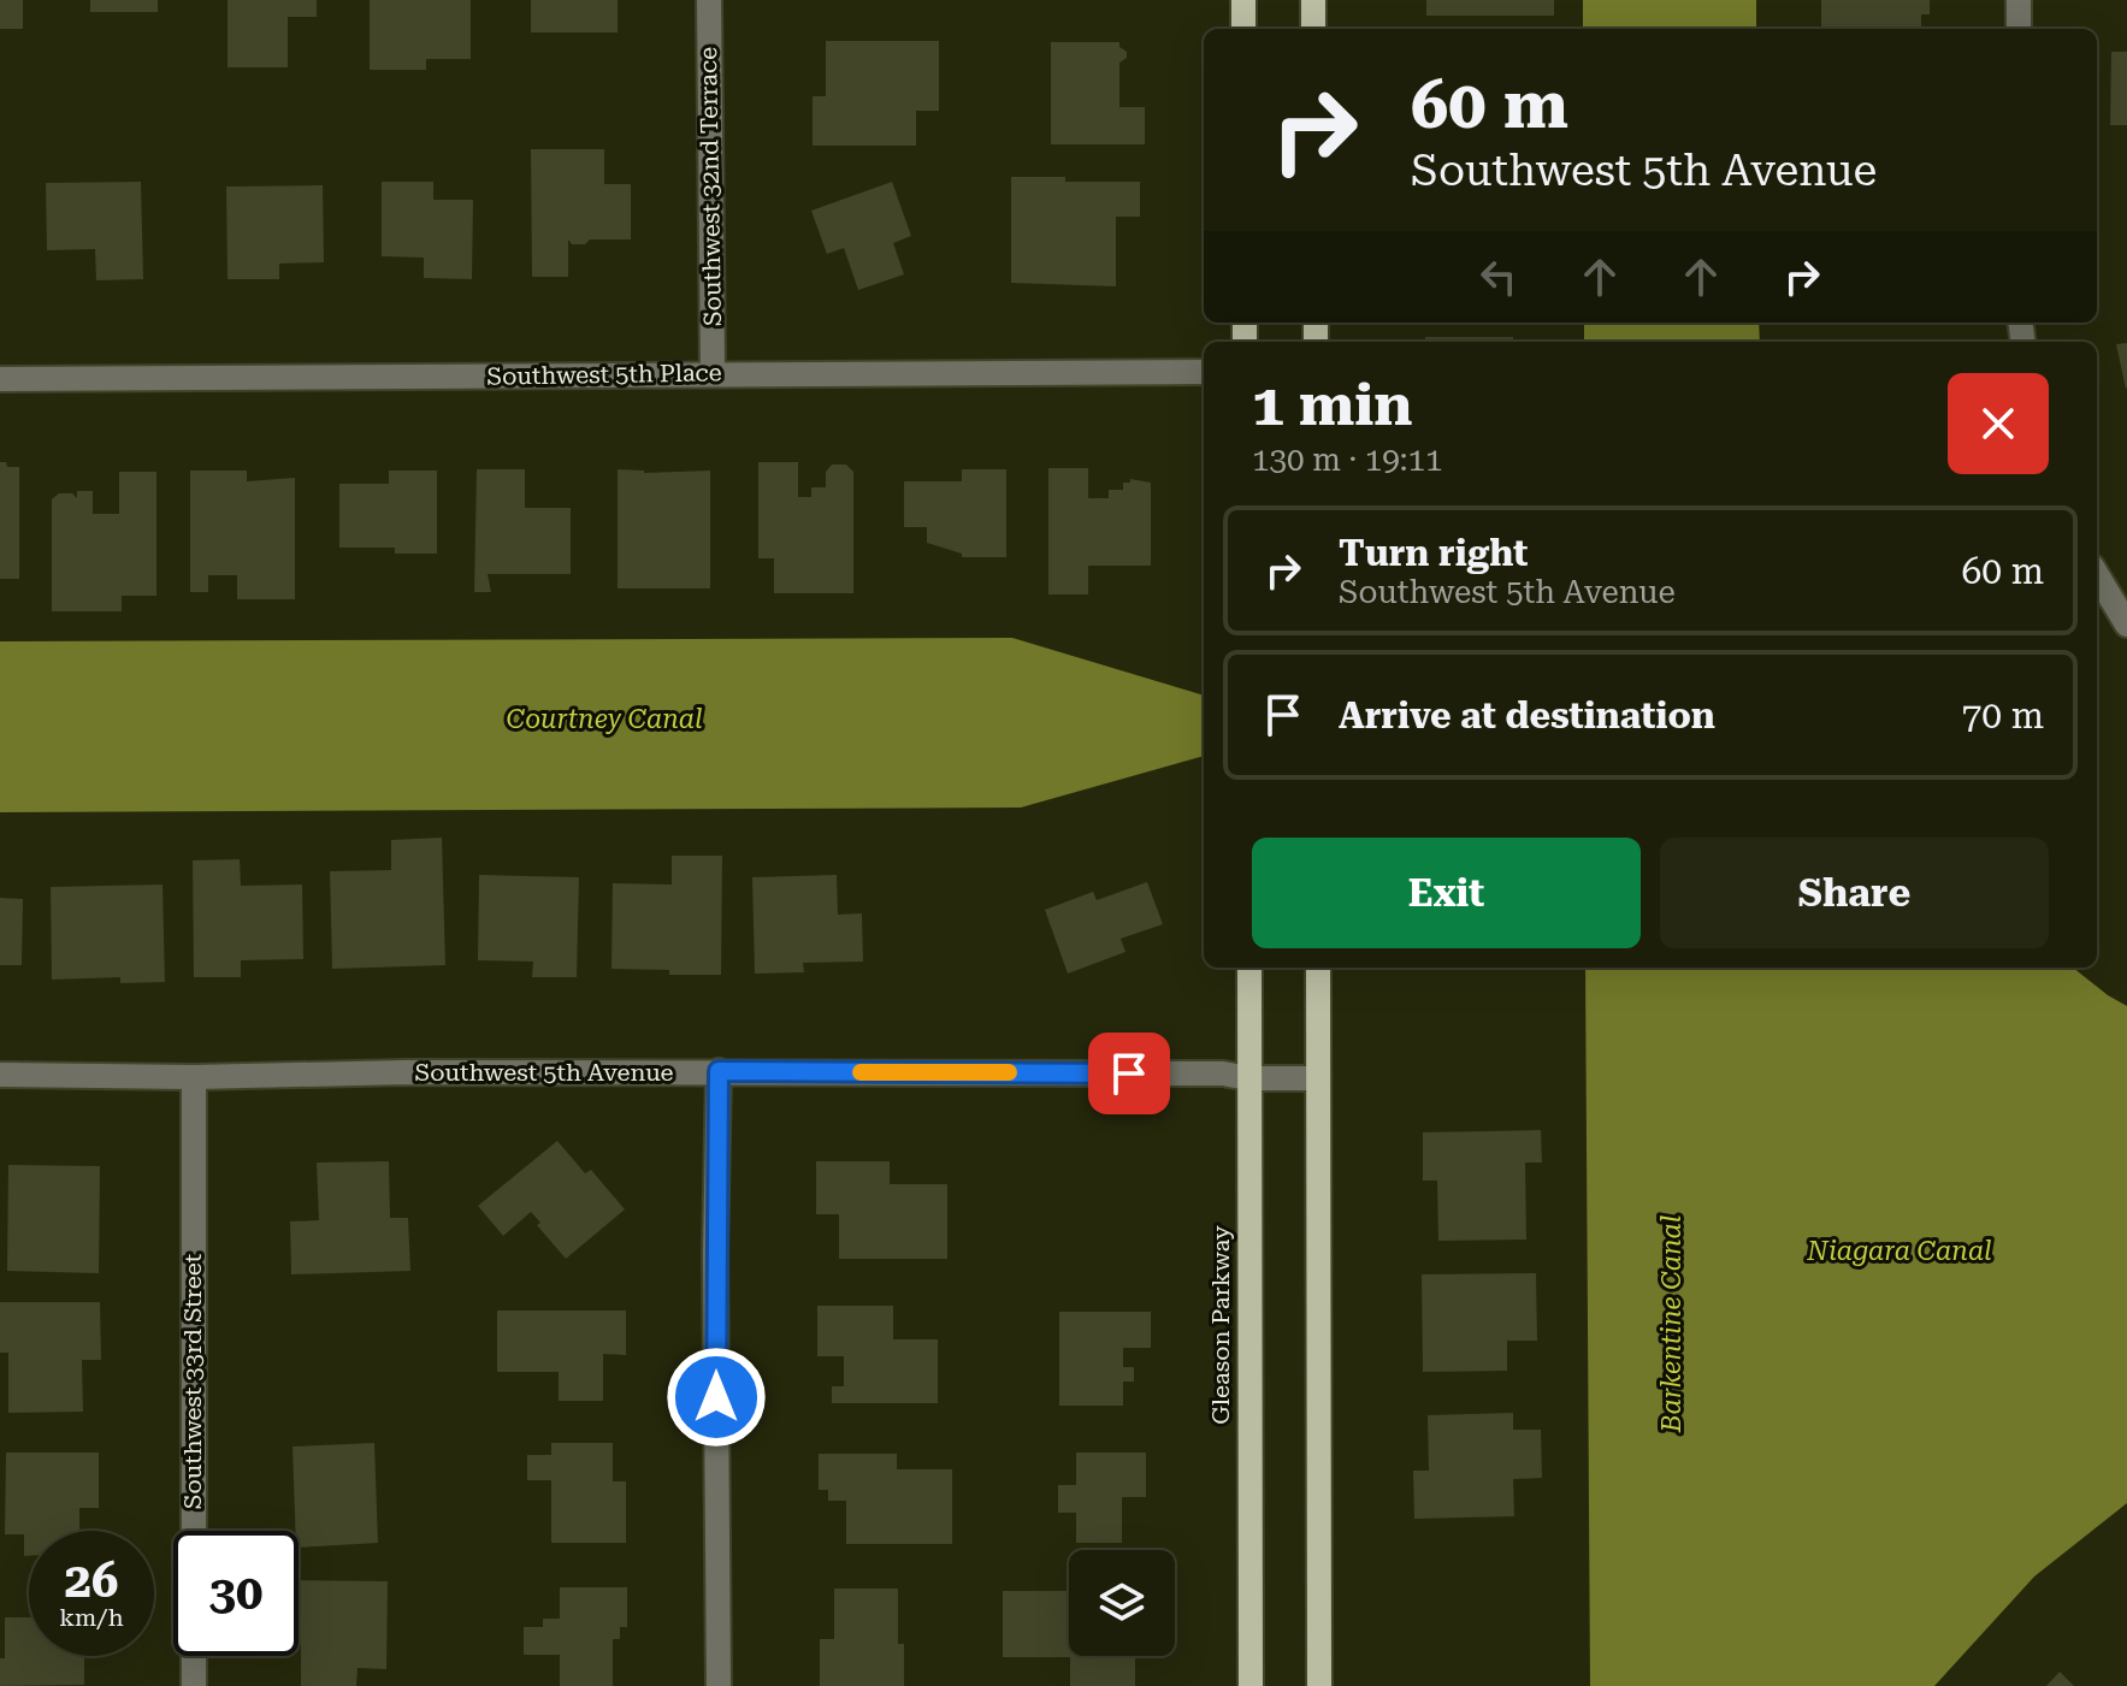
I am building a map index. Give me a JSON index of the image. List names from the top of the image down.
{
  "streets": {
    "main road": ["Gleason Parkway"],
    "street": [
      "Southwest 32nd Terrace",
      "Southwest 5th Place",
      "Southwest 5th Avenue",
      "Southwest 33rd Street"
    ]
  },
  "crossings": [
    ["Southwest 32nd Terrace", "Southwest 5th Place"],
    ["Southwest 5th Avenue", "Gleason Parkway"],
    ["Southwest 5th Avenue", "Southwest 33rd Street"]
  ],
  "water": ["Courtney Canal", "Niagara Canal", "Barkentine Canal"],
  "page": {
    "turn": ["60 m", "Southwest 5th Avenue"],
    "heading": ["1 min", "130 m · 19:11"],
    "list": [
      {
        "name": "Turn right",
        "note": "Southwest 5th Avenue",
        "value": "60 m"
      },
      {
        "name": "Arrive at destination",
        "value": "70 m"
      }
    ],
    "buttons": ["Exit", "Share"],
    "speed": "26 km/h",
    "limit": "30"
  }
}
